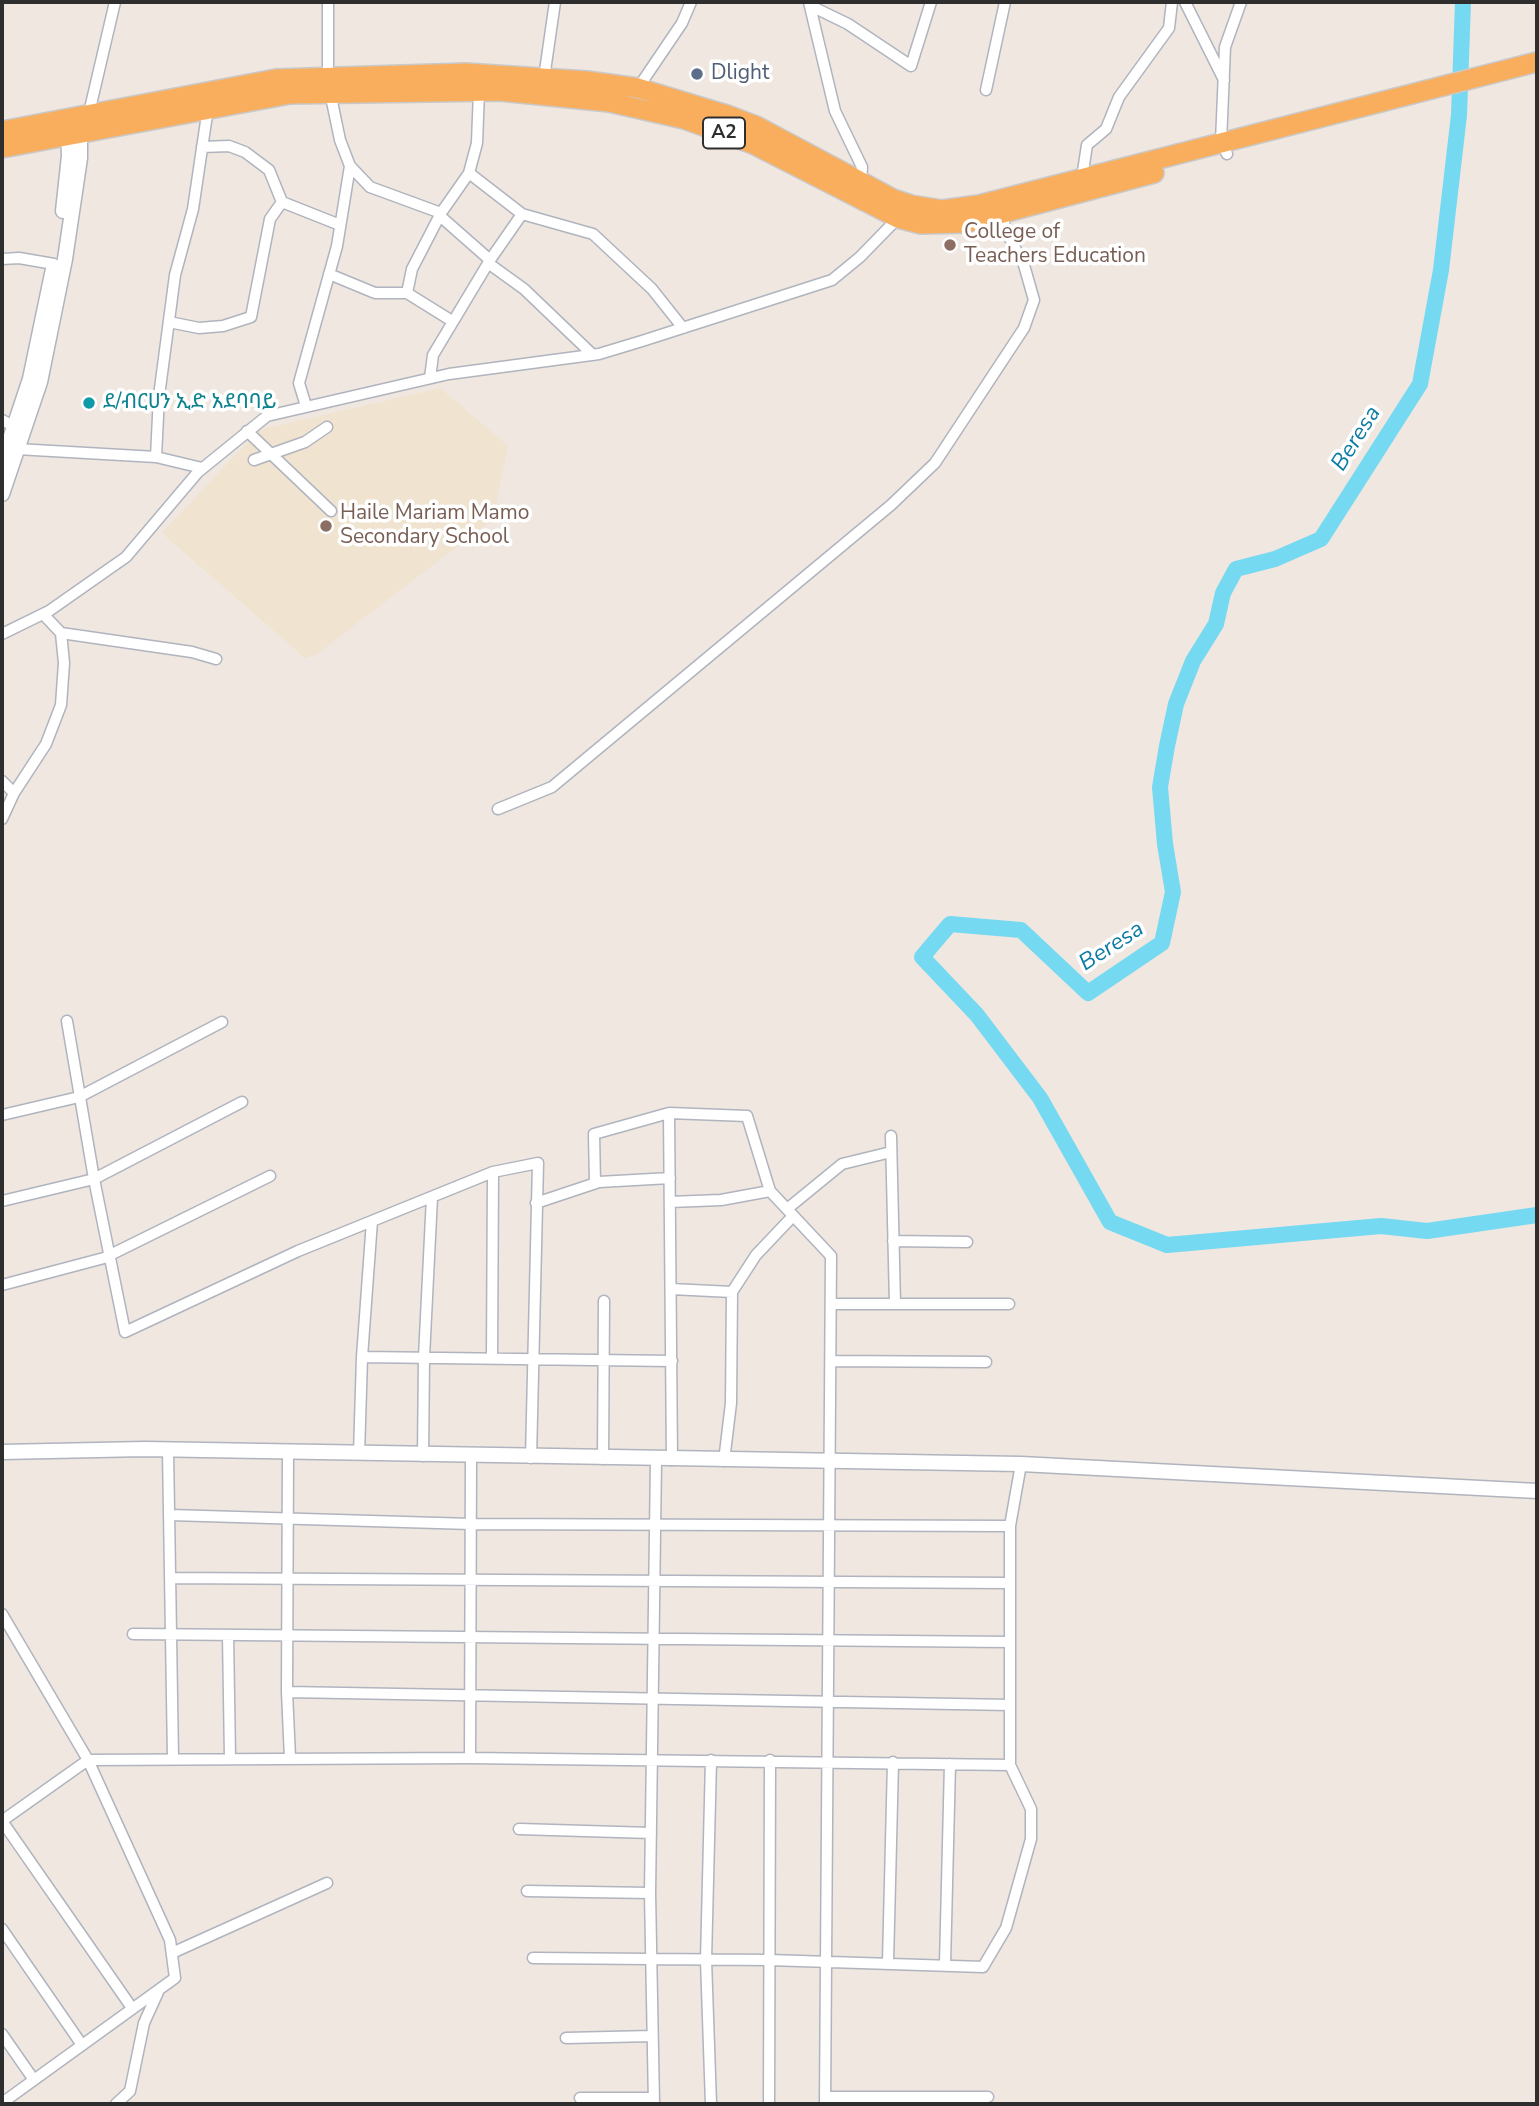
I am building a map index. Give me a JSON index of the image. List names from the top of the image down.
{
  "streets": {
    "highway": ["A2"]
  },
  "water": ["Beresa"],
  "places": [
    "Dlight",
    "College of Teachers Education",
    "ደ/ብርሀን ኢድ አደባባይ",
    "Haile Mariam Mamo Secondary School"
  ]
}
